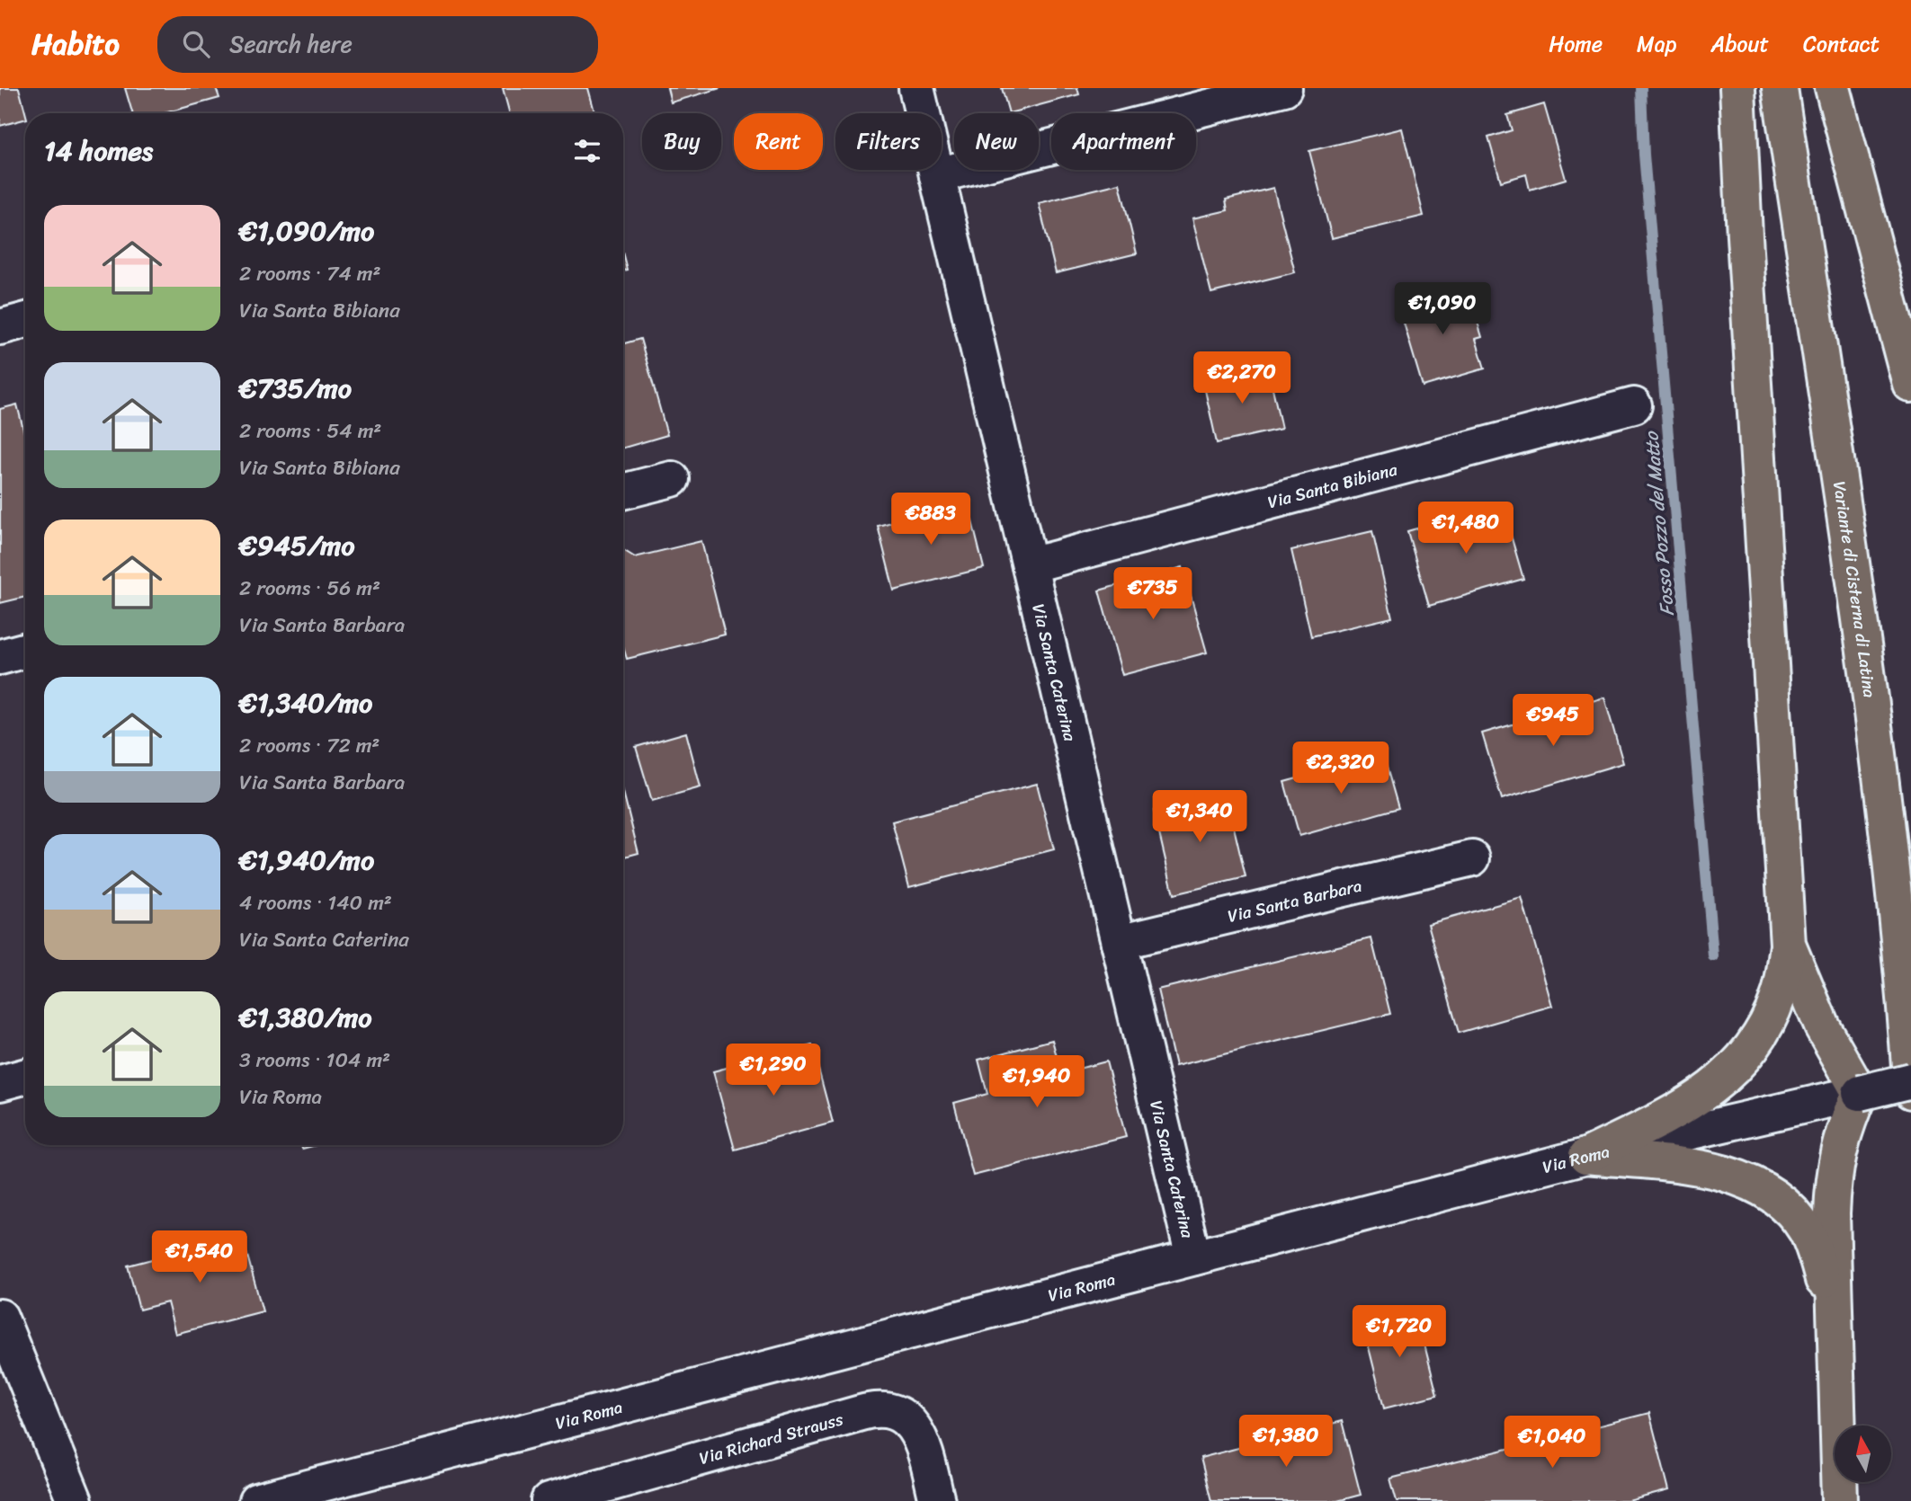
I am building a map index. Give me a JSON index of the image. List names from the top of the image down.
{
  "streets": {
    "main road": ["Variante di Cisterna di Latina"],
    "street": [
      "Via Santa Bibiana",
      "Via Santa Caterina",
      "Via Santa Barbara",
      "Via Roma",
      "Via Richard Strauss"
    ]
  },
  "crossings": [
    ["Via Santa Bibiana", "Via Santa Caterina"],
    ["Via Santa Caterina", "Via Santa Barbara"],
    ["Via Santa Caterina", "Via Roma"]
  ],
  "water": ["Fosso Pozzo del Matto"],
  "north": "top",
  "page": {
    "header": "Habito",
    "search": "Search here",
    "nav": [
      "Home",
      "Map",
      "About",
      "Contact"
    ],
    "chip": [
      "Buy",
      "Rent",
      "Filters",
      "New",
      "Apartment"
    ],
    "heading": "14 homes",
    "list": [
      {
        "name": "€1,090/mo",
        "note": "2 rooms · 74 m² · Via Santa Bibiana"
      },
      {
        "name": "€735/mo",
        "note": "2 rooms · 54 m² · Via Santa Bibiana"
      },
      {
        "name": "€945/mo",
        "note": "2 rooms · 56 m² · Via Santa Barbara"
      },
      {
        "name": "€1,340/mo",
        "note": "2 rooms · 72 m² · Via Santa Barbara"
      },
      {
        "name": "€1,940/mo",
        "note": "4 rooms · 140 m² · Via Santa Caterina"
      },
      {
        "name": "€1,380/mo",
        "note": "3 rooms · 104 m² · Via Roma"
      }
    ],
    "price": [
      "€1,090",
      "€2,270",
      "€883",
      "€1,480",
      "€735",
      "€945",
      "€2,320",
      "€1,340",
      "€1,290",
      "€1,940",
      "€1,540",
      "€1,720",
      "€1,380",
      "€1,040"
    ]
  }
}
